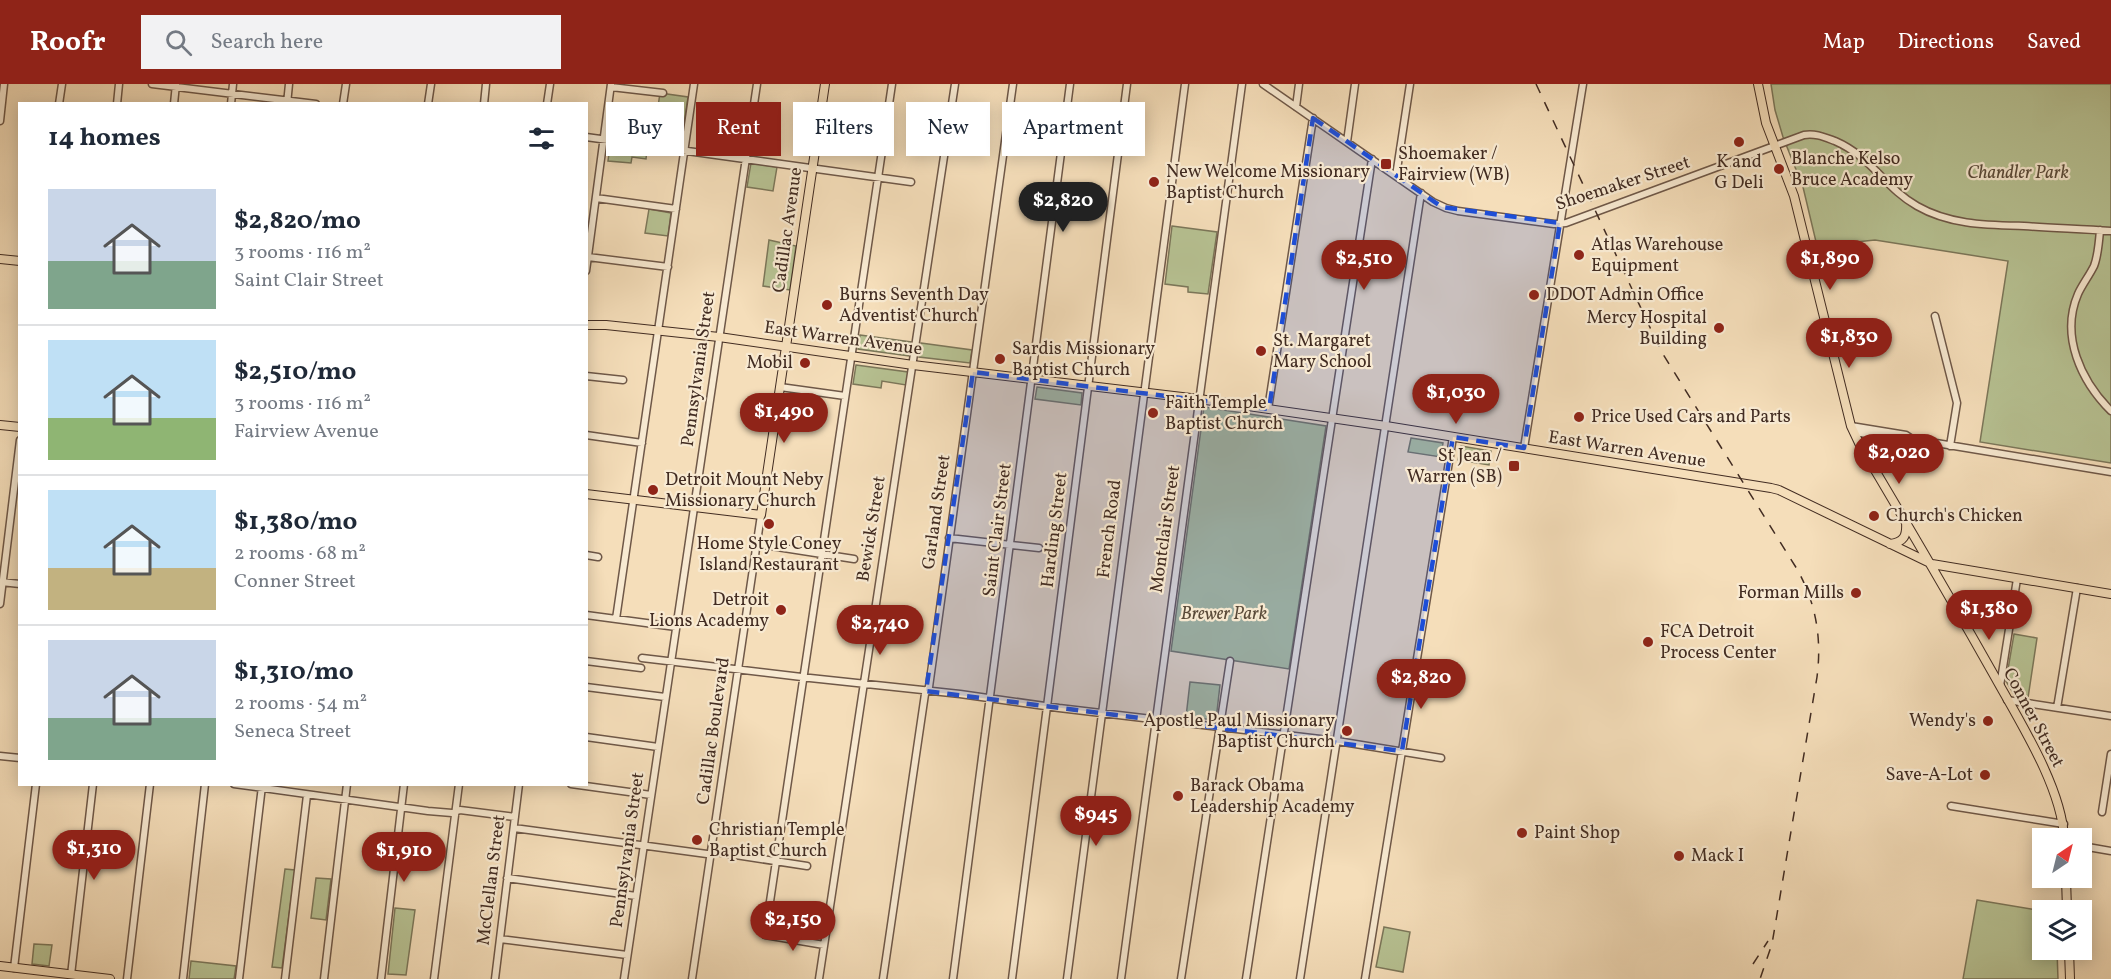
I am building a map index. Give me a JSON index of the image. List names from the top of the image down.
{
  "streets": {
    "main road": [
      "Cadillac Avenue",
      "East Warren Avenue",
      "Conner Street",
      "Cadillac Boulevard"
    ],
    "street": [
      "Shoemaker Street",
      "Pennsylvania Street",
      "Garland Street",
      "Bewick Street",
      "French Road",
      "Montclair Street",
      "Saint Clair Street",
      "Harding Street",
      "McClellan Street"
    ]
  },
  "crossings": [
    ["Shoemaker Street", "Conner Street"],
    ["Cadillac Avenue", "East Warren Avenue"],
    ["Cadillac Avenue", "Cadillac Boulevard"],
    ["East Warren Avenue", "Pennsylvania Street"],
    ["East Warren Avenue", "Garland Street"],
    ["East Warren Avenue", "Bewick Street"],
    ["East Warren Avenue", "French Road"],
    ["East Warren Avenue", "Montclair Street"],
    ["East Warren Avenue", "Saint Clair Street"],
    ["East Warren Avenue", "Harding Street"],
    ["East Warren Avenue", "Conner Street"],
    ["East Warren Avenue", "Cadillac Boulevard"]
  ],
  "parks": ["Chandler Park", "Brewer Park"],
  "places": {
    "other": [
      "K and G Deli",
      "Blanche Kelso Bruce Academy",
      "New Welcome Missionary Baptist Church",
      "Atlas Warehouse Equipment",
      "DDOT Admin Office",
      "Burns Seventh Day Adventist Church",
      "Mercy Hospital Building",
      "St. Margaret Mary School",
      "Sardis Missionary Baptist Church",
      "Mobil",
      "Faith Temple Baptist Church",
      "Price Used Cars and Parts",
      "Detroit Mount Neby Missionary Church",
      "Church's Chicken",
      "Home Style Coney Island Restaurant",
      "Forman Mills",
      "Detroit Lions Academy",
      "FCA Detroit Process Center",
      "Wendy's",
      "Apostle Paul Missionary Baptist Church",
      "Save-A-Lot",
      "Barack Obama Leadership Academy",
      "Paint Shop",
      "Christian Temple Baptist Church",
      "Mack I"
    ],
    "transit": ["Shoemaker / Fairview (WB)", "St Jean / Warren (SB)"]
  },
  "north": "top right",
  "page": {
    "header": "Roofr",
    "search": "Search here",
    "nav": ["Map", "Directions", "Saved"],
    "chip": [
      "Buy",
      "Rent",
      "Filters",
      "New",
      "Apartment"
    ],
    "heading": "14 homes",
    "list": [
      {
        "name": "$2,820/mo",
        "note": "3 rooms · 116 m² · Saint Clair Street"
      },
      {
        "name": "$2,510/mo",
        "note": "3 rooms · 116 m² · Fairview Avenue"
      },
      {
        "name": "$1,380/mo",
        "note": "2 rooms · 68 m² · Conner Street"
      },
      {
        "name": "$1,310/mo",
        "note": "2 rooms · 54 m² · Seneca Street"
      }
    ],
    "price": [
      "$2,820",
      "$2,510",
      "$1,890",
      "$1,830",
      "$1,030",
      "$1,490",
      "$2,020",
      "$1,380",
      "$2,740",
      "$2,820",
      "$945",
      "$1,310",
      "$1,910",
      "$2,150"
    ]
  }
}
